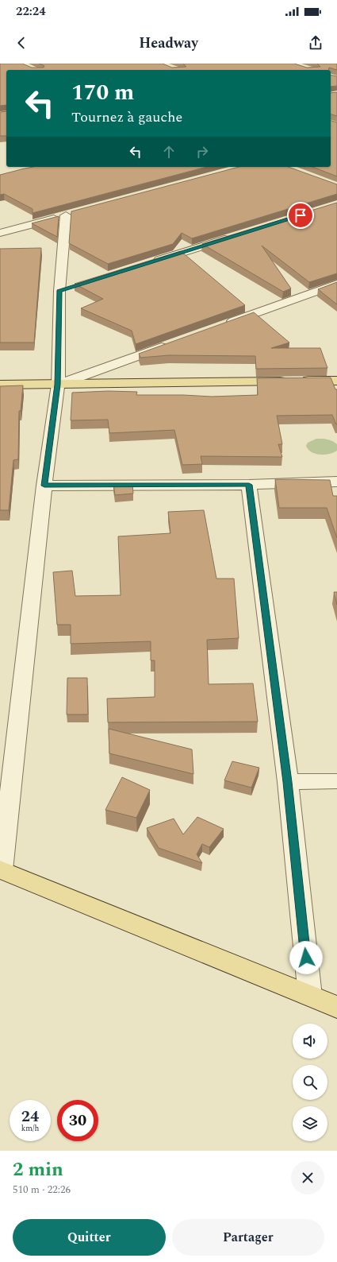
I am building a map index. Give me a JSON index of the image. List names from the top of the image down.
{
  "page": {
    "status": "22:24",
    "header": "Headway",
    "turn": ["170 m", "Tournez à gauche"],
    "speed": "24 km/h",
    "limit": "30",
    "heading": ["2 min", "510 m · 22:26"],
    "buttons": ["Quitter", "Partager"]
  }
}
